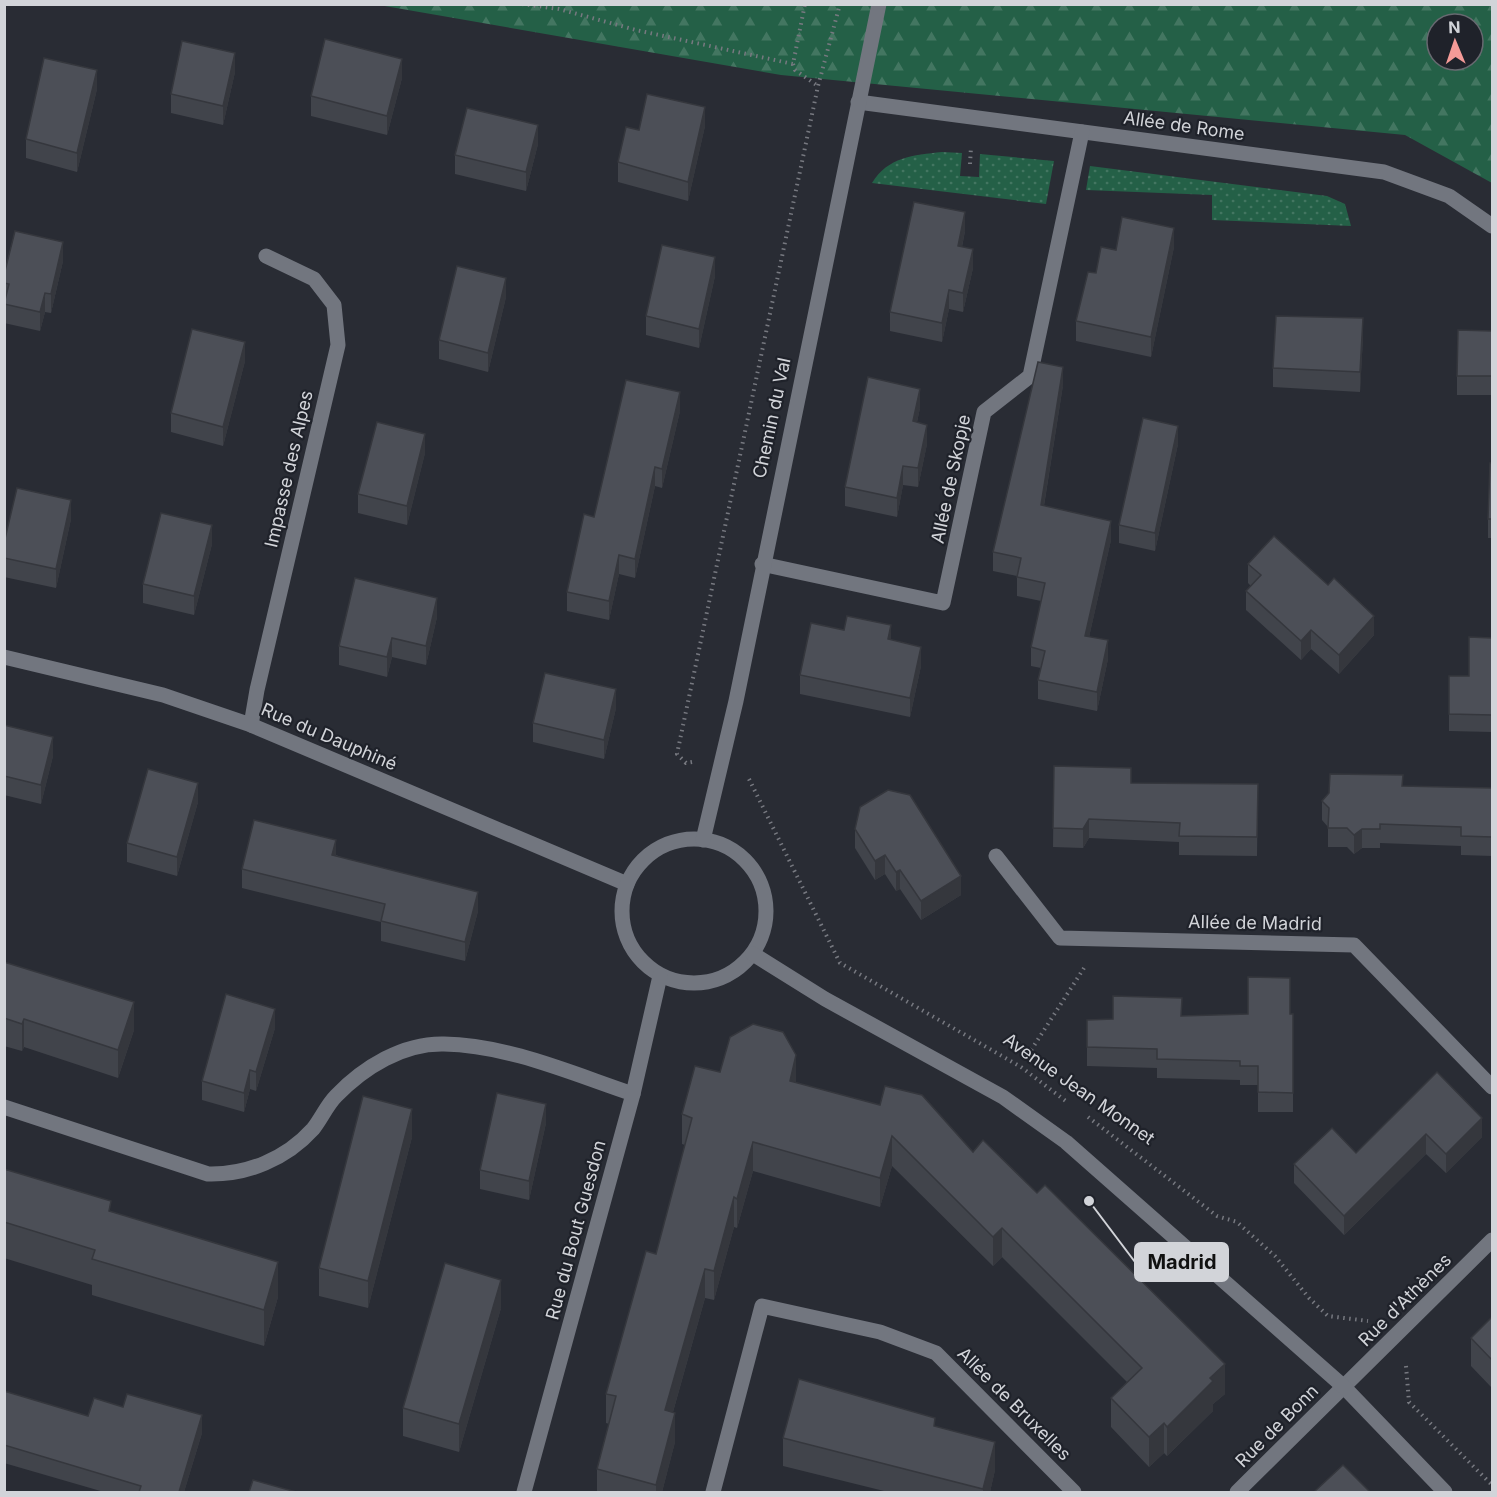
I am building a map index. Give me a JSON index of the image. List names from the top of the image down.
{
  "streets": {
    "street": [
      "Allée de Rome",
      "Chemin du Val",
      "Impasse des Alpes",
      "Allée de Skopje",
      "Rue du Dauphiné",
      "Allée de Madrid",
      "Rue du Bout Guesdon",
      "Rue d'Athènes",
      "Allée de Bruxelles",
      "Rue de Bonn"
    ],
    "path": ["Avenue Jean Monnet"]
  },
  "crossings": [
    ["Allée de Rome", "Chemin du Val"],
    ["Allée de Rome", "Allée de Skopje"],
    ["Chemin du Val", "Allée de Skopje"],
    ["Chemin du Val", "Rue du Dauphiné"],
    ["Chemin du Val", "Rue du Bout Guesdon"],
    ["Impasse des Alpes", "Rue du Dauphiné"],
    ["Rue du Dauphiné", "Rue du Bout Guesdon"],
    ["Rue d'Athènes", "Rue de Bonn"]
  ],
  "places": ["Madrid"],
  "north": "top"
}
